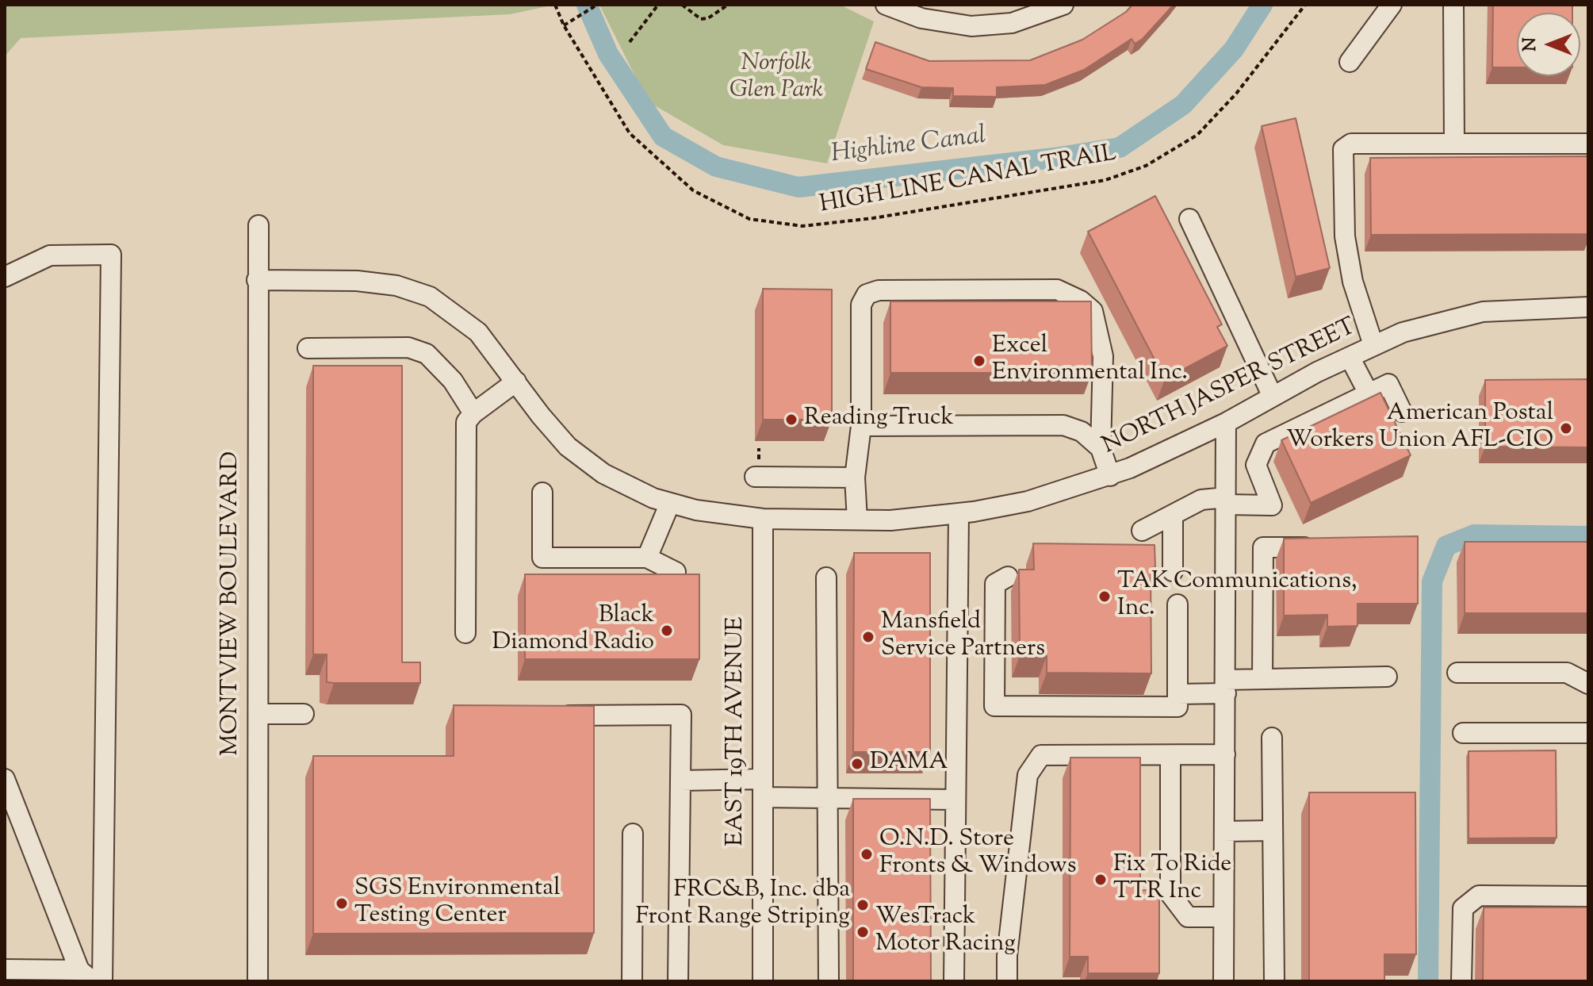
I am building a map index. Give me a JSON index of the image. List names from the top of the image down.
{
  "streets": {
    "street": ["NORTH JASPER STREET", "MONTVIEW BOULEVARD", "EAST 19TH AVENUE"],
    "path": ["HIGH LINE CANAL TRAIL"]
  },
  "crossings": [
    ["NORTH JASPER STREET", "MONTVIEW BOULEVARD"],
    ["NORTH JASPER STREET", "EAST 19TH AVENUE"]
  ],
  "water": ["Highline Canal"],
  "parks": ["Norfolk Glen Park"],
  "places": [
    "Excel Environmental Inc.",
    "Reading Truck",
    "American Postal Workers Union AFL-CIO",
    "TAK Communications, Inc.",
    "Black Diamond Radio",
    "Mansfield Service Partners",
    "DAMA",
    "O.N.D. Store Fronts & Windows",
    "Fix To Ride TTR Inc",
    "SGS Environmental Testing Center",
    "FRC&B, Inc. dba Front Range Striping",
    "WesTrack Motor Racing"
  ],
  "north": "left"
}
